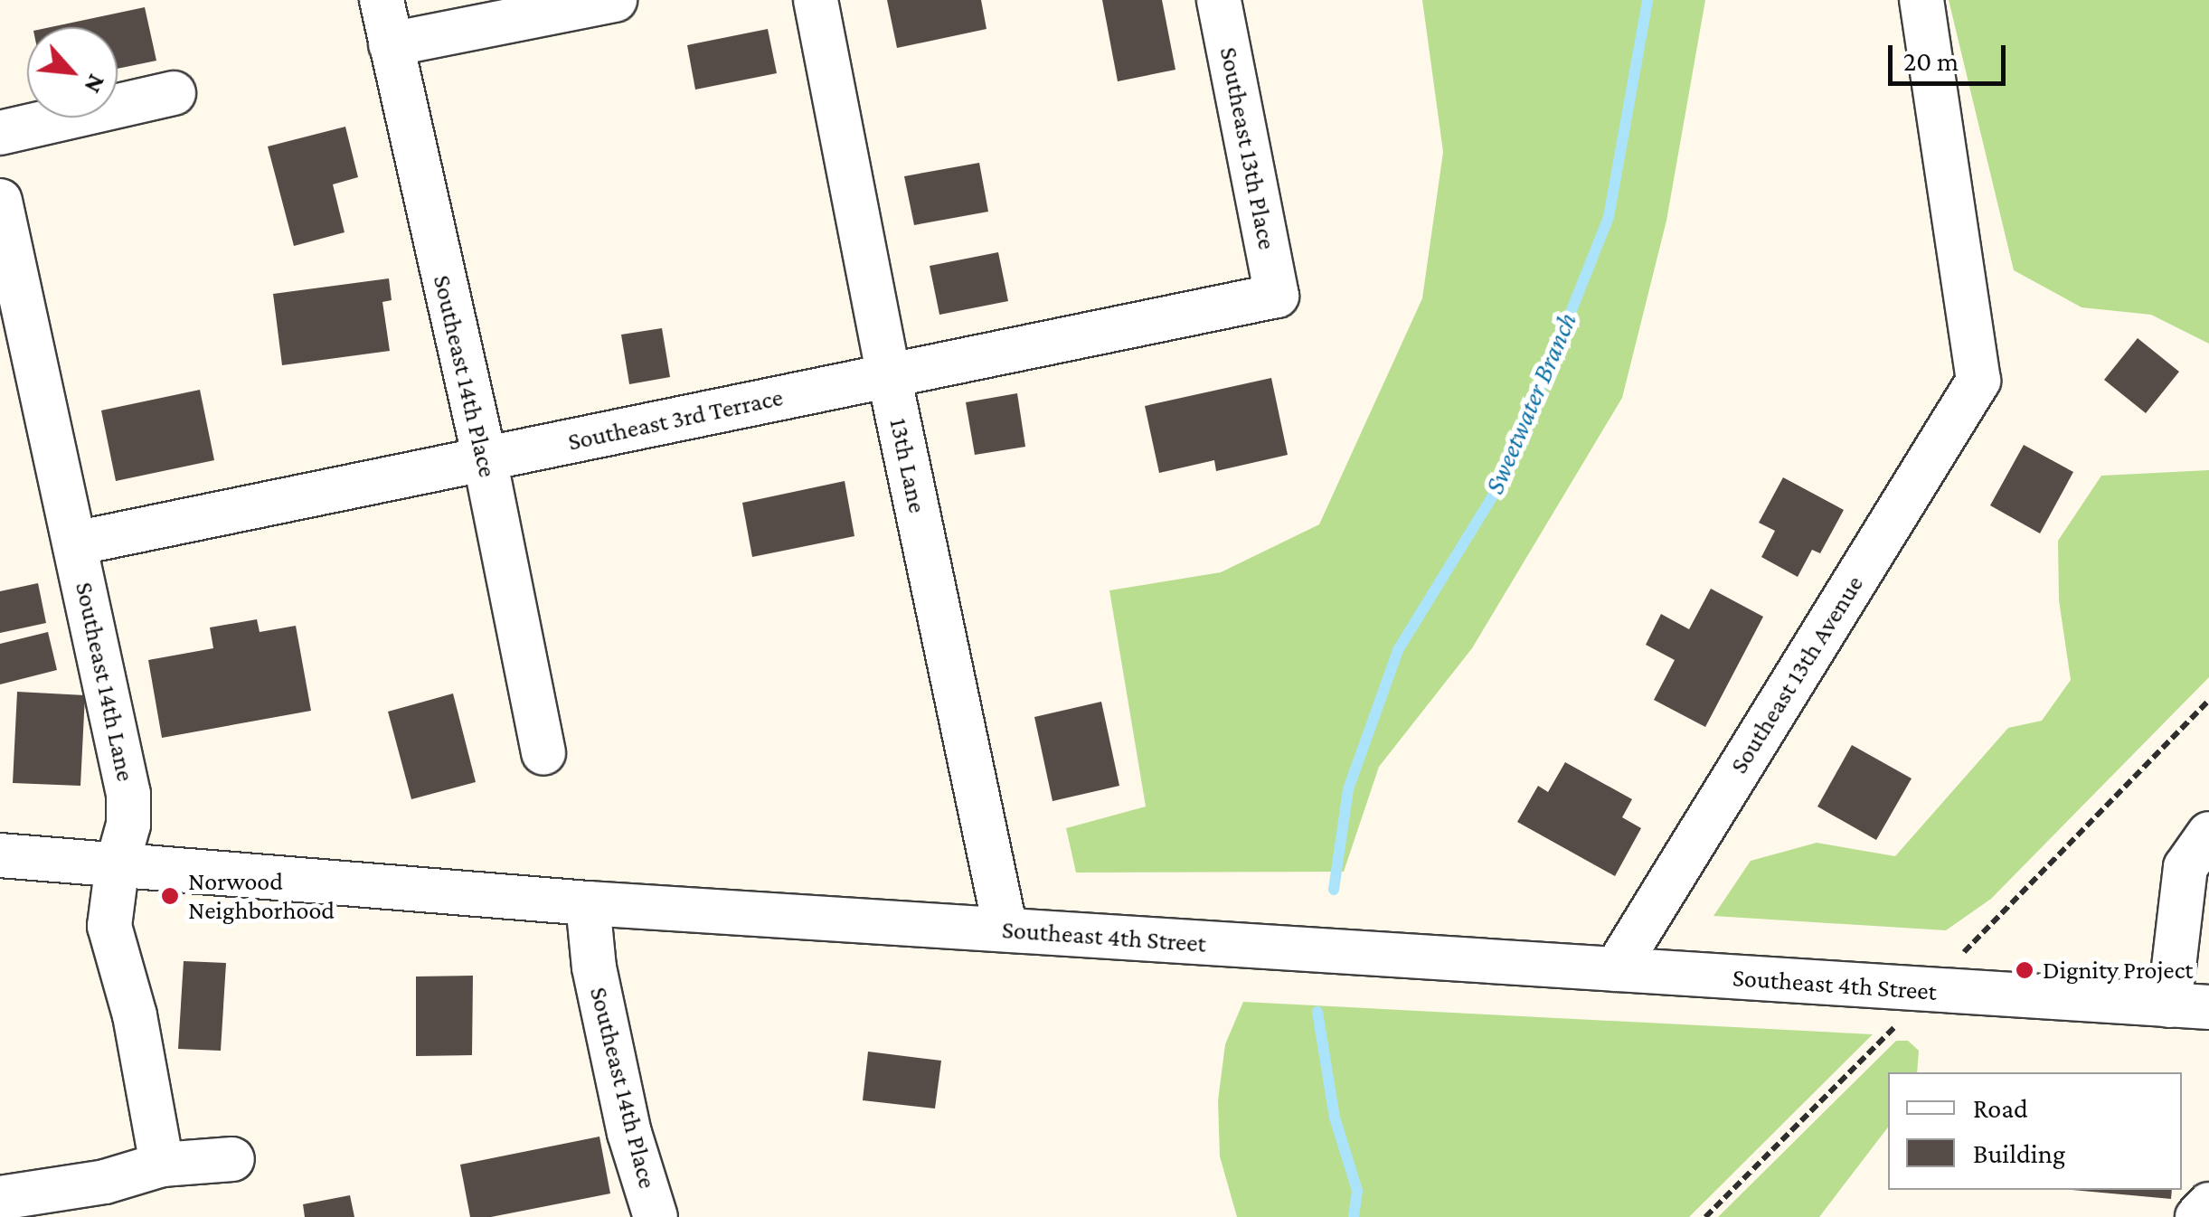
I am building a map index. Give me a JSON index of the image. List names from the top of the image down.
{
  "streets": {
    "street": [
      "Southeast 13th Place",
      "Southeast 14th Place",
      "Southeast 3rd Terrace",
      "13th Lane",
      "Southeast 13th Avenue",
      "Southeast 14th Lane",
      "Southeast 4th Street"
    ]
  },
  "crossings": [
    ["Southeast 13th Place", "Southeast 3rd Terrace"],
    ["Southeast 14th Place", "Southeast 3rd Terrace"],
    ["Southeast 14th Place", "Southeast 4th Street"],
    ["Southeast 3rd Terrace", "13th Lane"],
    ["Southeast 3rd Terrace", "Southeast 14th Lane"],
    ["13th Lane", "Southeast 4th Street"],
    ["Southeast 13th Avenue", "Southeast 4th Street"],
    ["Southeast 14th Lane", "Southeast 4th Street"]
  ],
  "water": ["Sweetwater Branch"],
  "places": ["Norwood Neighborhood", "Dignity Project"],
  "legend": ["Road", "Building"],
  "scale_bar": "20 m",
  "north": "bottom right"
}
